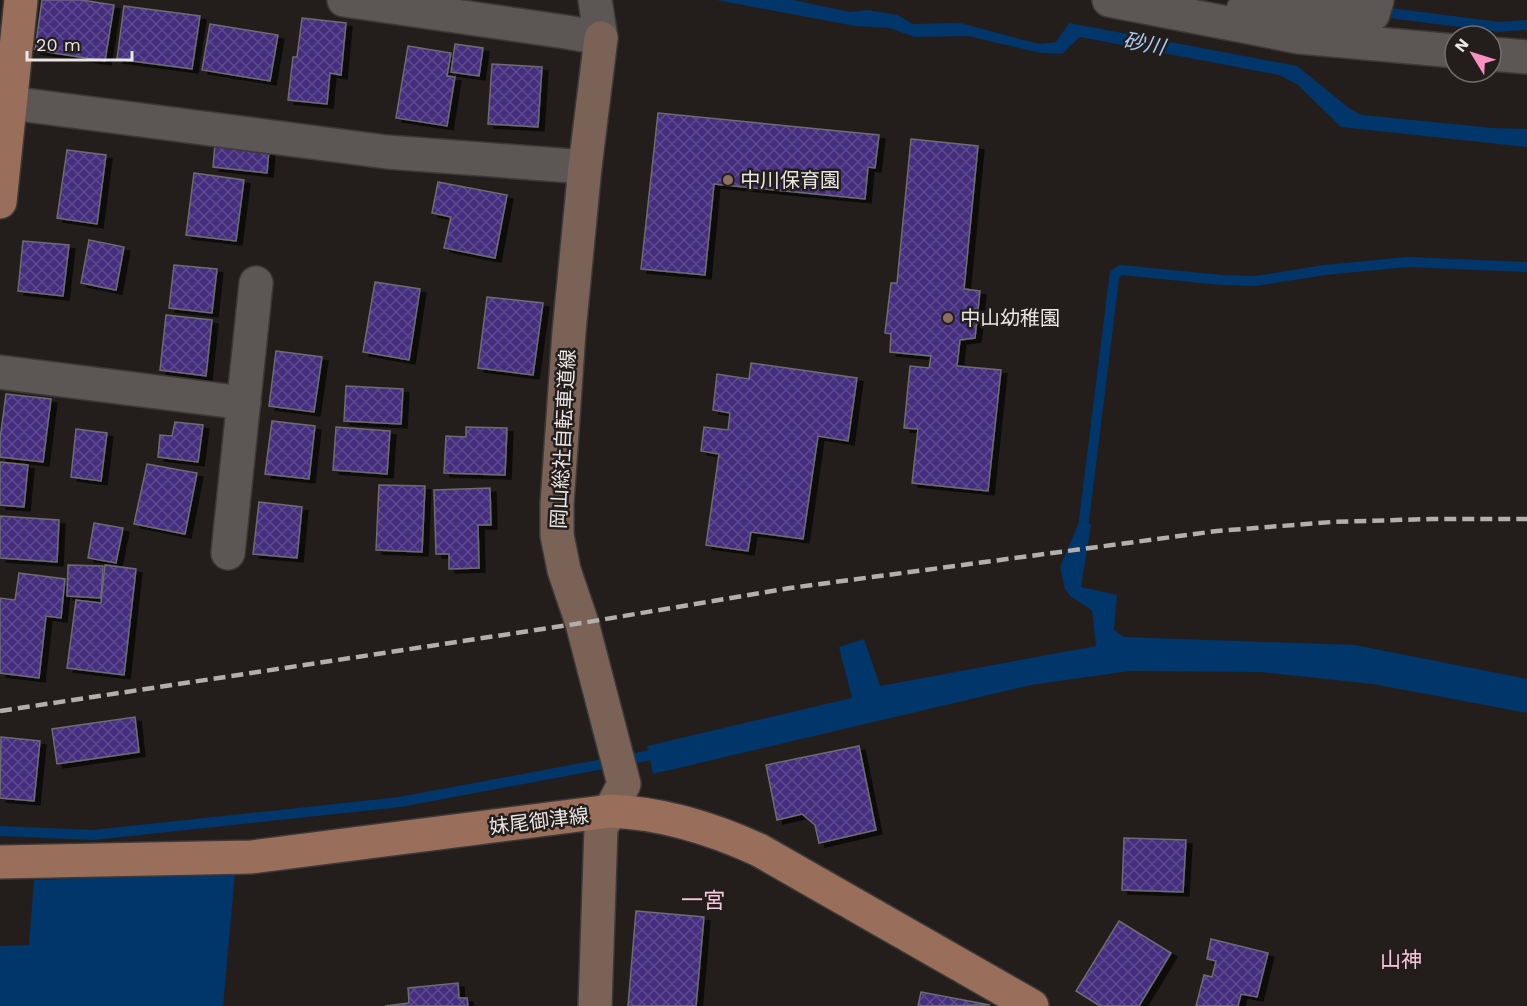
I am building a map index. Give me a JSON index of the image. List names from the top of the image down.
{
  "streets": {
    "main road": ["岡山総社自転車道線", "妹尾御津線"]
  },
  "crossings": [
    ["岡山総社自転車道線", "妹尾御津線"]
  ],
  "districts": ["一宮", "山神"],
  "water": ["砂川"],
  "places": ["中川保育園", "中山幼稚園"],
  "scale_bar": "20 m",
  "north": "top left"
}
